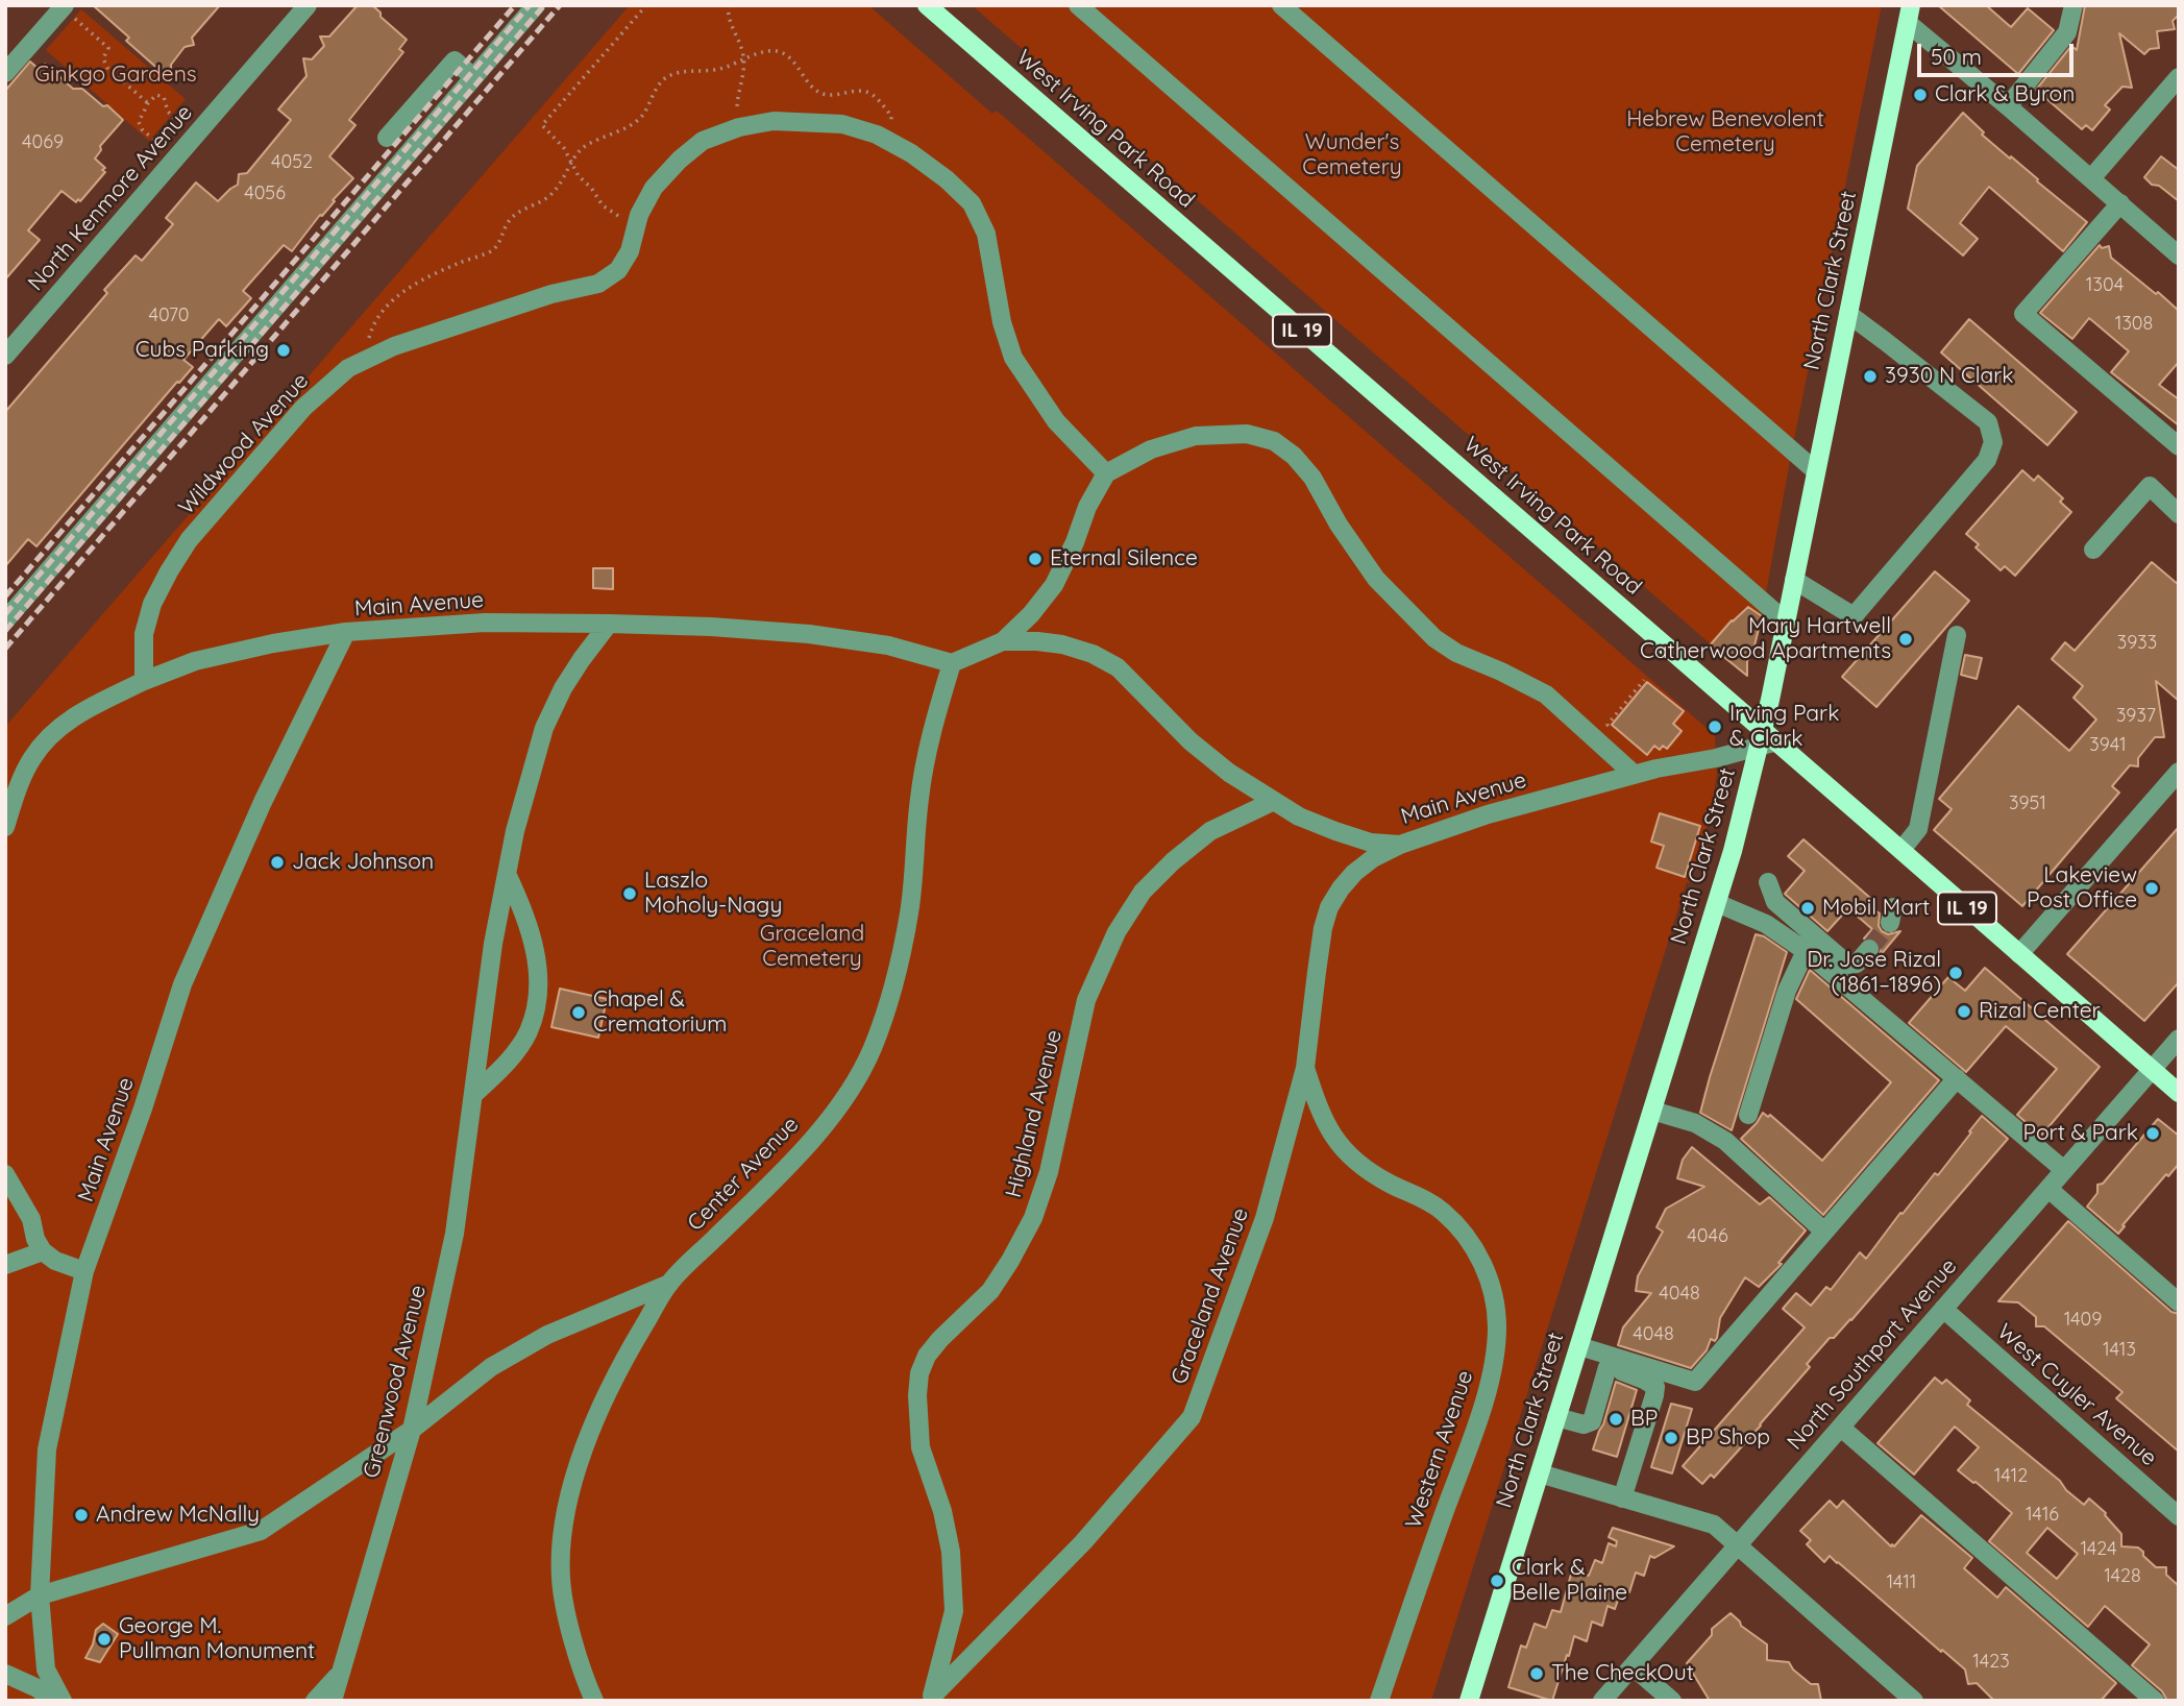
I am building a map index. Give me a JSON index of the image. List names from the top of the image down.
{
  "streets": {
    "main road": ["West Irving Park Road", "North Clark Street", "IL 19"],
    "street": [
      "North Kenmore Avenue",
      "Wildwood Avenue",
      "Main Avenue",
      "Highland Avenue",
      "Center Avenue",
      "Graceland Avenue",
      "North Southport Avenue",
      "Greenwood Avenue",
      "West Cuyler Avenue",
      "Western Avenue"
    ]
  },
  "crossings": [
    ["West Irving Park Road", "North Clark Street"],
    ["West Irving Park Road", "Main Avenue"],
    ["West Irving Park Road", "North Southport Avenue"],
    ["North Clark Street", "Main Avenue"],
    ["Main Avenue", "Highland Avenue"],
    ["Main Avenue", "Center Avenue"],
    ["Main Avenue", "Graceland Avenue"],
    ["Main Avenue", "Greenwood Avenue"],
    ["Highland Avenue", "Graceland Avenue"],
    ["Graceland Avenue", "Western Avenue"],
    ["North Southport Avenue", "West Cuyler Avenue"]
  ],
  "parks": [
    "Ginkgo Gardens",
    "Hebrew Benevolent Cemetery",
    "Wunder's Cemetery",
    "Graceland Cemetery"
  ],
  "places": [
    "Clark & Byron",
    "Cubs Parking",
    "3930 N Clark",
    "Eternal Silence",
    "Mary Hartwell Catherwood Apartments",
    "Irving Park & Clark",
    "Jack Johnson",
    "Lakeview Post Office",
    "Laszlo Moholy-Nagy",
    "Mobil Mart",
    "Dr. Jose Rizal (1861–1896)",
    "Rizal Center",
    "Chapel & Crematorium",
    "Port & Park",
    "BP",
    "BP Shop",
    "Andrew McNally",
    "Clark & Belle Plaine",
    "George M. Pullman Monument",
    "The CheckOut"
  ],
  "house_numbers": [
    "4069",
    "4052",
    "4056",
    "1304",
    "4070",
    "1308",
    "3933",
    "3937",
    "3941",
    "3951",
    "4046",
    "4048",
    "1409",
    "4048",
    "1413",
    "1412",
    "1416",
    "1424",
    "1428",
    "1411",
    "1423"
  ],
  "scale_bar": "50 m"
}
